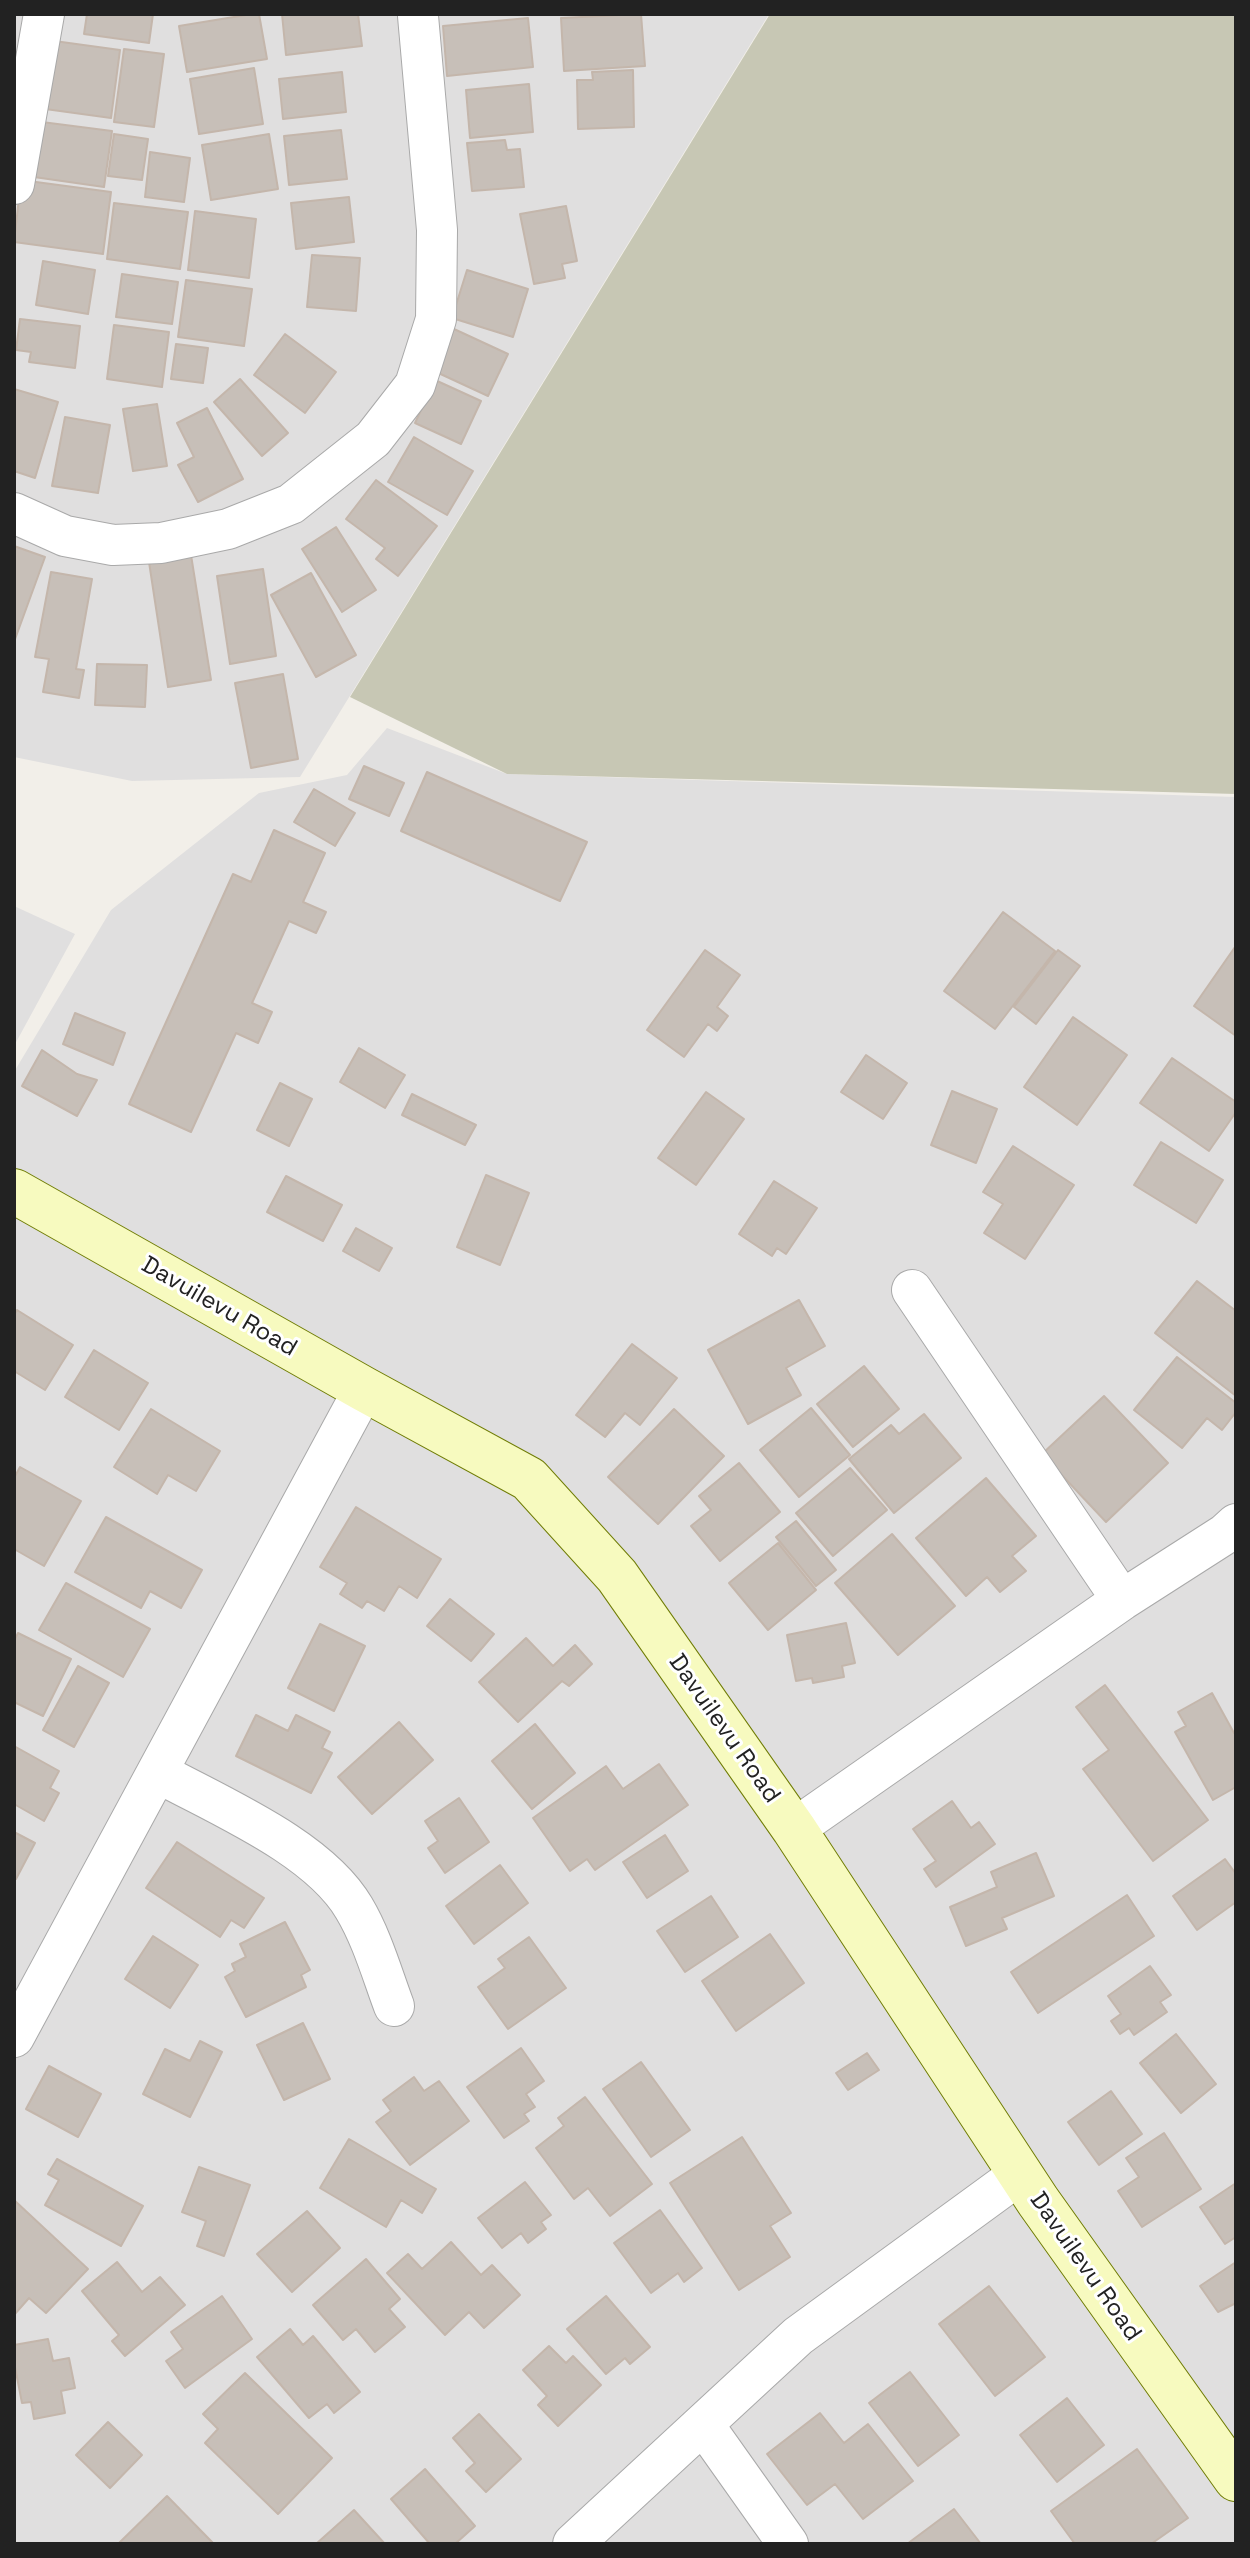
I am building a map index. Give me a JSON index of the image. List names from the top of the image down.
{
  "streets": {
    "street": ["Davuilevu Road"]
  }
}
